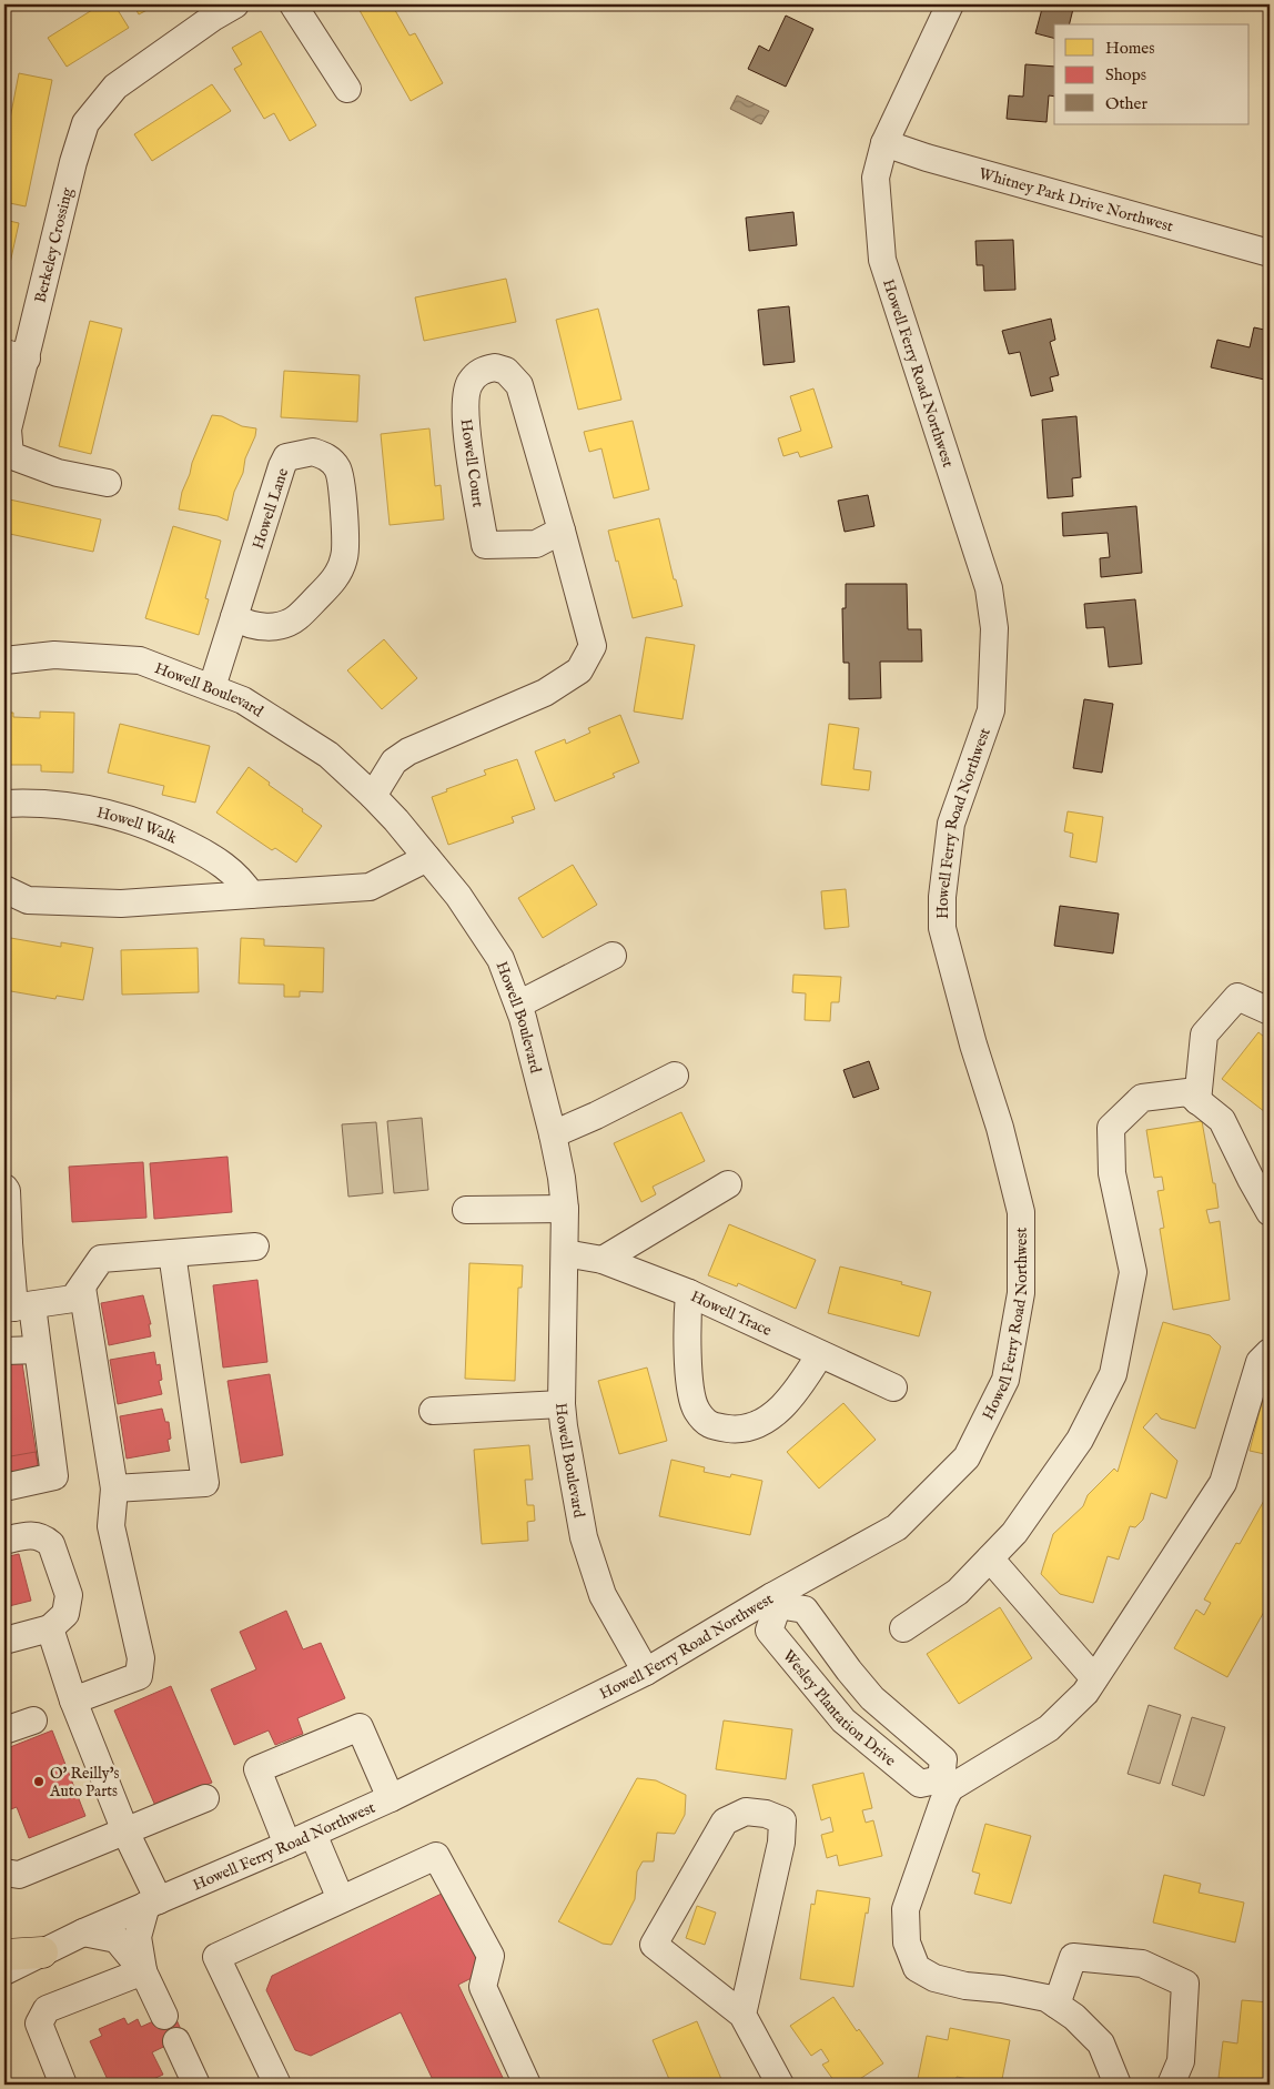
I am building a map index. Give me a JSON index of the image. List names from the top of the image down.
{
  "streets": {
    "street": [
      "Whitney Park Drive Northwest",
      "Berkeley Crossing",
      "Howell Ferry Road Northwest",
      "Howell Court",
      "Howell Lane",
      "Howell Boulevard",
      "Howell Walk",
      "Howell Trace",
      "Wesley Plantation Drive"
    ]
  },
  "crossings": [
    ["Whitney Park Drive Northwest", "Howell Ferry Road Northwest"],
    ["Howell Ferry Road Northwest", "Howell Boulevard"],
    ["Howell Ferry Road Northwest", "Wesley Plantation Drive"],
    ["Howell Court", "Howell Boulevard"],
    ["Howell Lane", "Howell Boulevard"],
    ["Howell Boulevard", "Howell Trace"]
  ],
  "places": ["O' Reilly's Auto Parts"],
  "legend": ["Homes", "Shops", "Other"]
}
